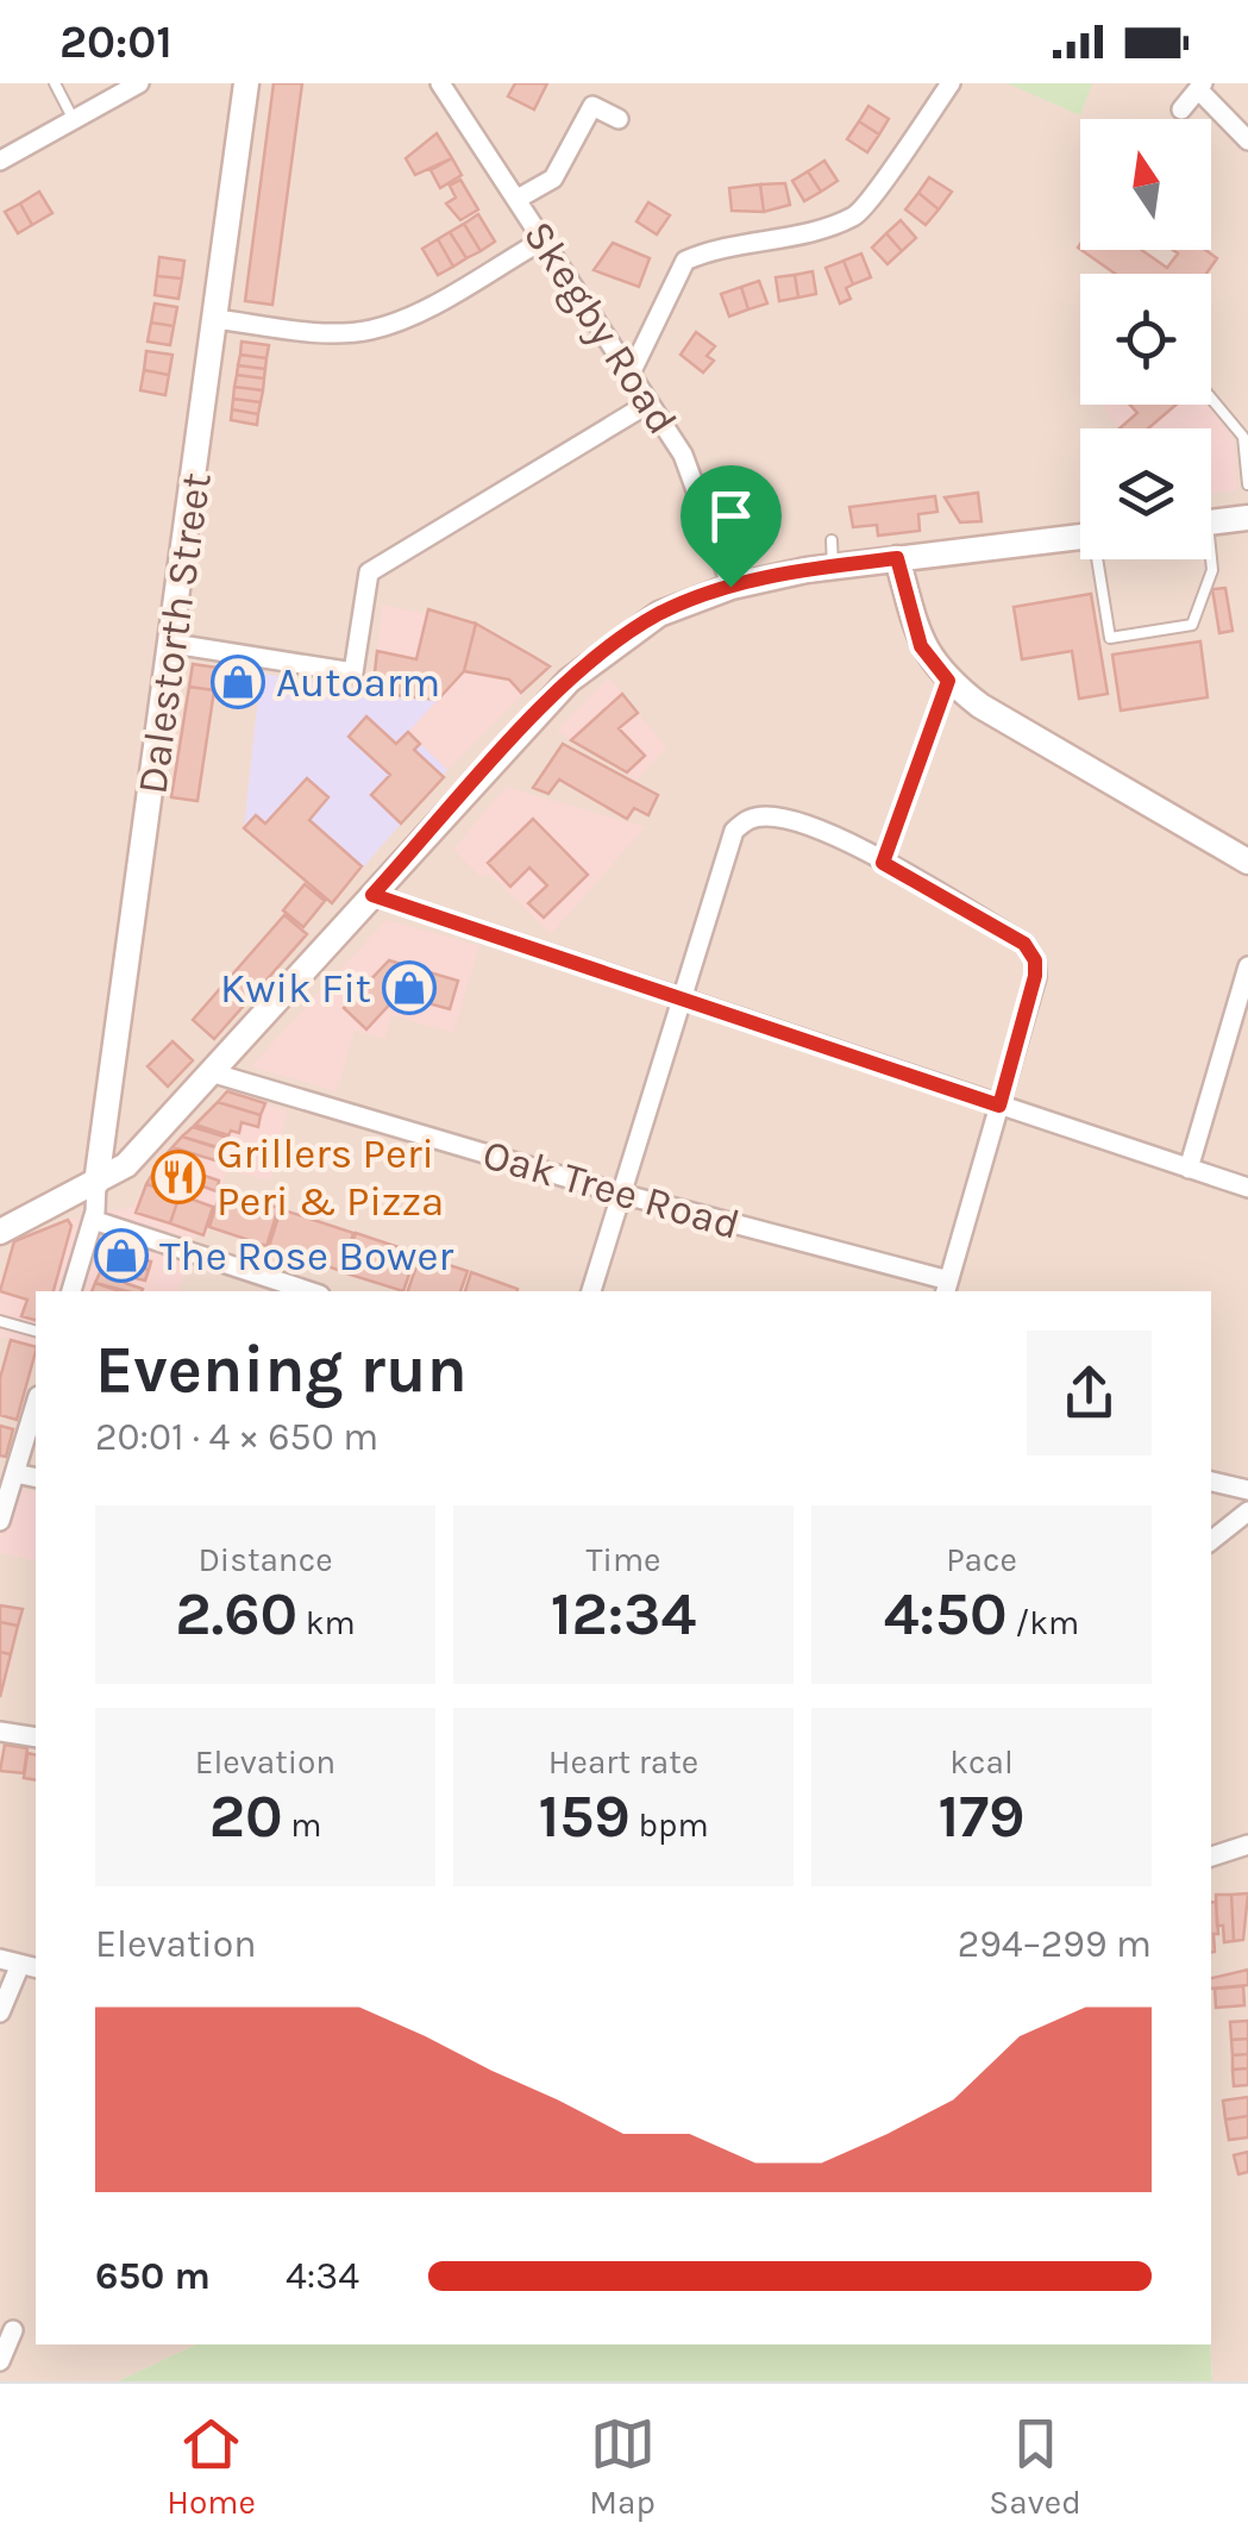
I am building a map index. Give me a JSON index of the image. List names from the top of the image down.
{
  "streets": {
    "street": ["Skegby Road", "Dalestorth Street", "Oak Tree Road"]
  },
  "places": {
    "shop": ["Autoarm", "Kwik Fit", "The Rose Bower"],
    "restaurant": ["Grillers Peri Peri & Pizza"]
  },
  "north": "top",
  "page": {
    "status": "20:01",
    "heading": ["Evening run", "20:01 · 4 × 650 m"],
    "stats": [
      ["Distance", "2.60 km"],
      ["Time", "12:34"],
      ["Pace", "4:50 /km"],
      ["Elevation", "20 m"],
      ["Heart rate", "159 bpm"],
      ["kcal", "179"]
    ],
    "chart": ["Elevation", "294–299 m"],
    "list": [
      {
        "name": "650 m",
        "note": "4:34"
      }
    ],
    "tabs": ["Home", "Map", "Saved"]
  }
}
